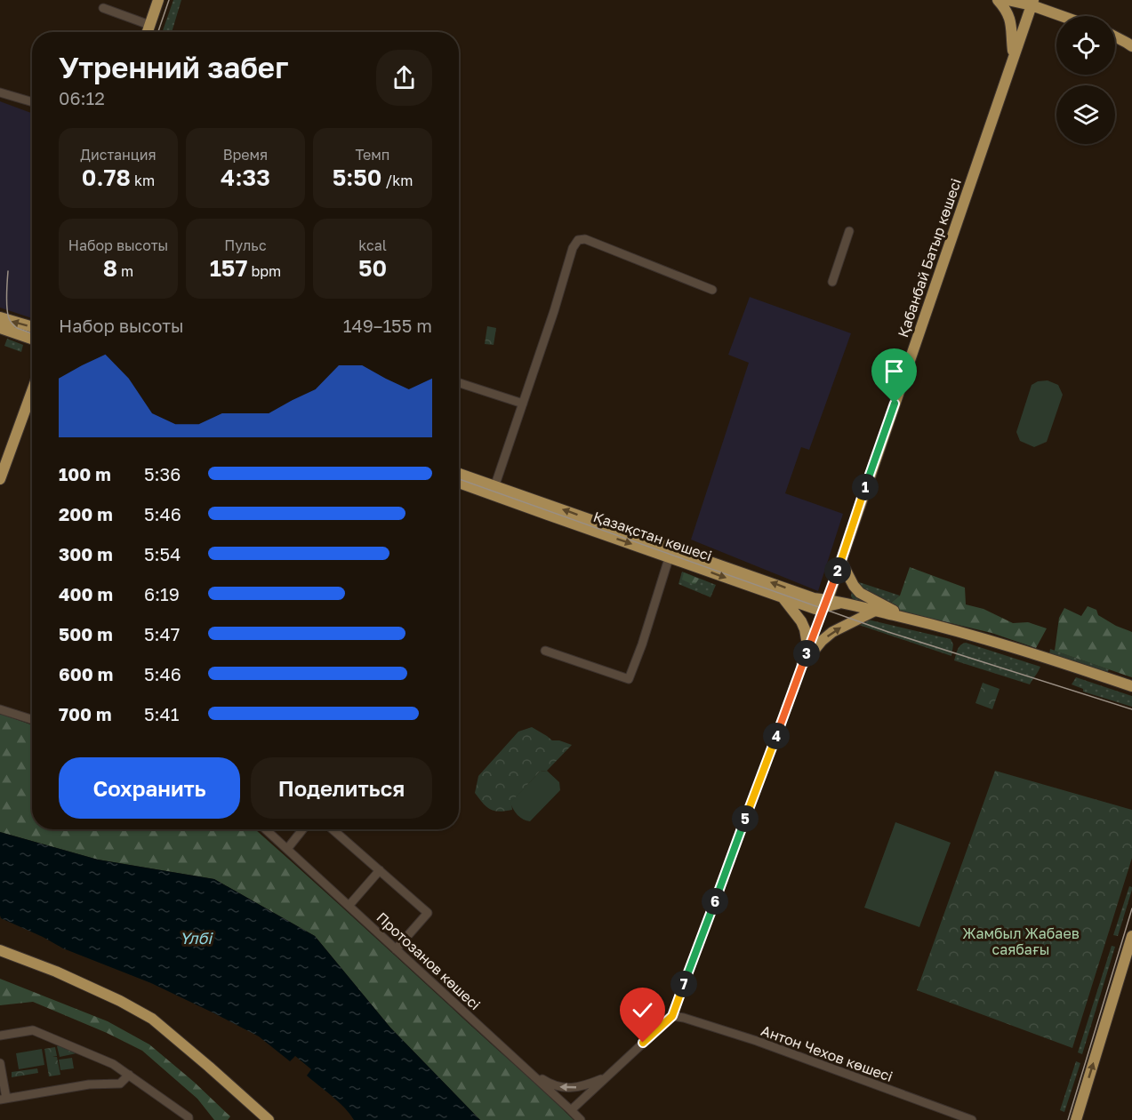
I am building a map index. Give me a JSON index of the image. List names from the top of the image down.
{
  "streets": {
    "main road": ["Қабанбай Батыр көшесі", "Қазақстан көшесі"],
    "street": ["Протозанов көшесі", "Антон Чехов көшесі"]
  },
  "crossings": [
    ["Қабанбай Батыр көшесі", "Қазақстан көшесі"]
  ],
  "water": ["Үлбі"],
  "parks": ["Жамбыл Жабаев саябағы"],
  "page": {
    "heading": ["Утренний забег", "06:12"],
    "stats": [
      ["Дистанция", "0.78 km"],
      ["Время", "4:33"],
      ["Темп", "5:50 /km"],
      ["Набор высоты", "8 m"],
      ["Пульс", "157 bpm"],
      ["kcal", "50"]
    ],
    "chart": ["Набор высоты", "149–155 m"],
    "list": [
      {
        "name": "100 m",
        "note": "5:36"
      },
      {
        "name": "200 m",
        "note": "5:46"
      },
      {
        "name": "300 m",
        "note": "5:54"
      },
      {
        "name": "400 m",
        "note": "6:19"
      },
      {
        "name": "500 m",
        "note": "5:47"
      },
      {
        "name": "600 m",
        "note": "5:46"
      },
      {
        "name": "700 m",
        "note": "5:41"
      }
    ],
    "pins": [
      "1",
      "2",
      "3",
      "4",
      "5",
      "6",
      "7"
    ],
    "buttons": ["Сохранить", "Поделиться"]
  }
}
